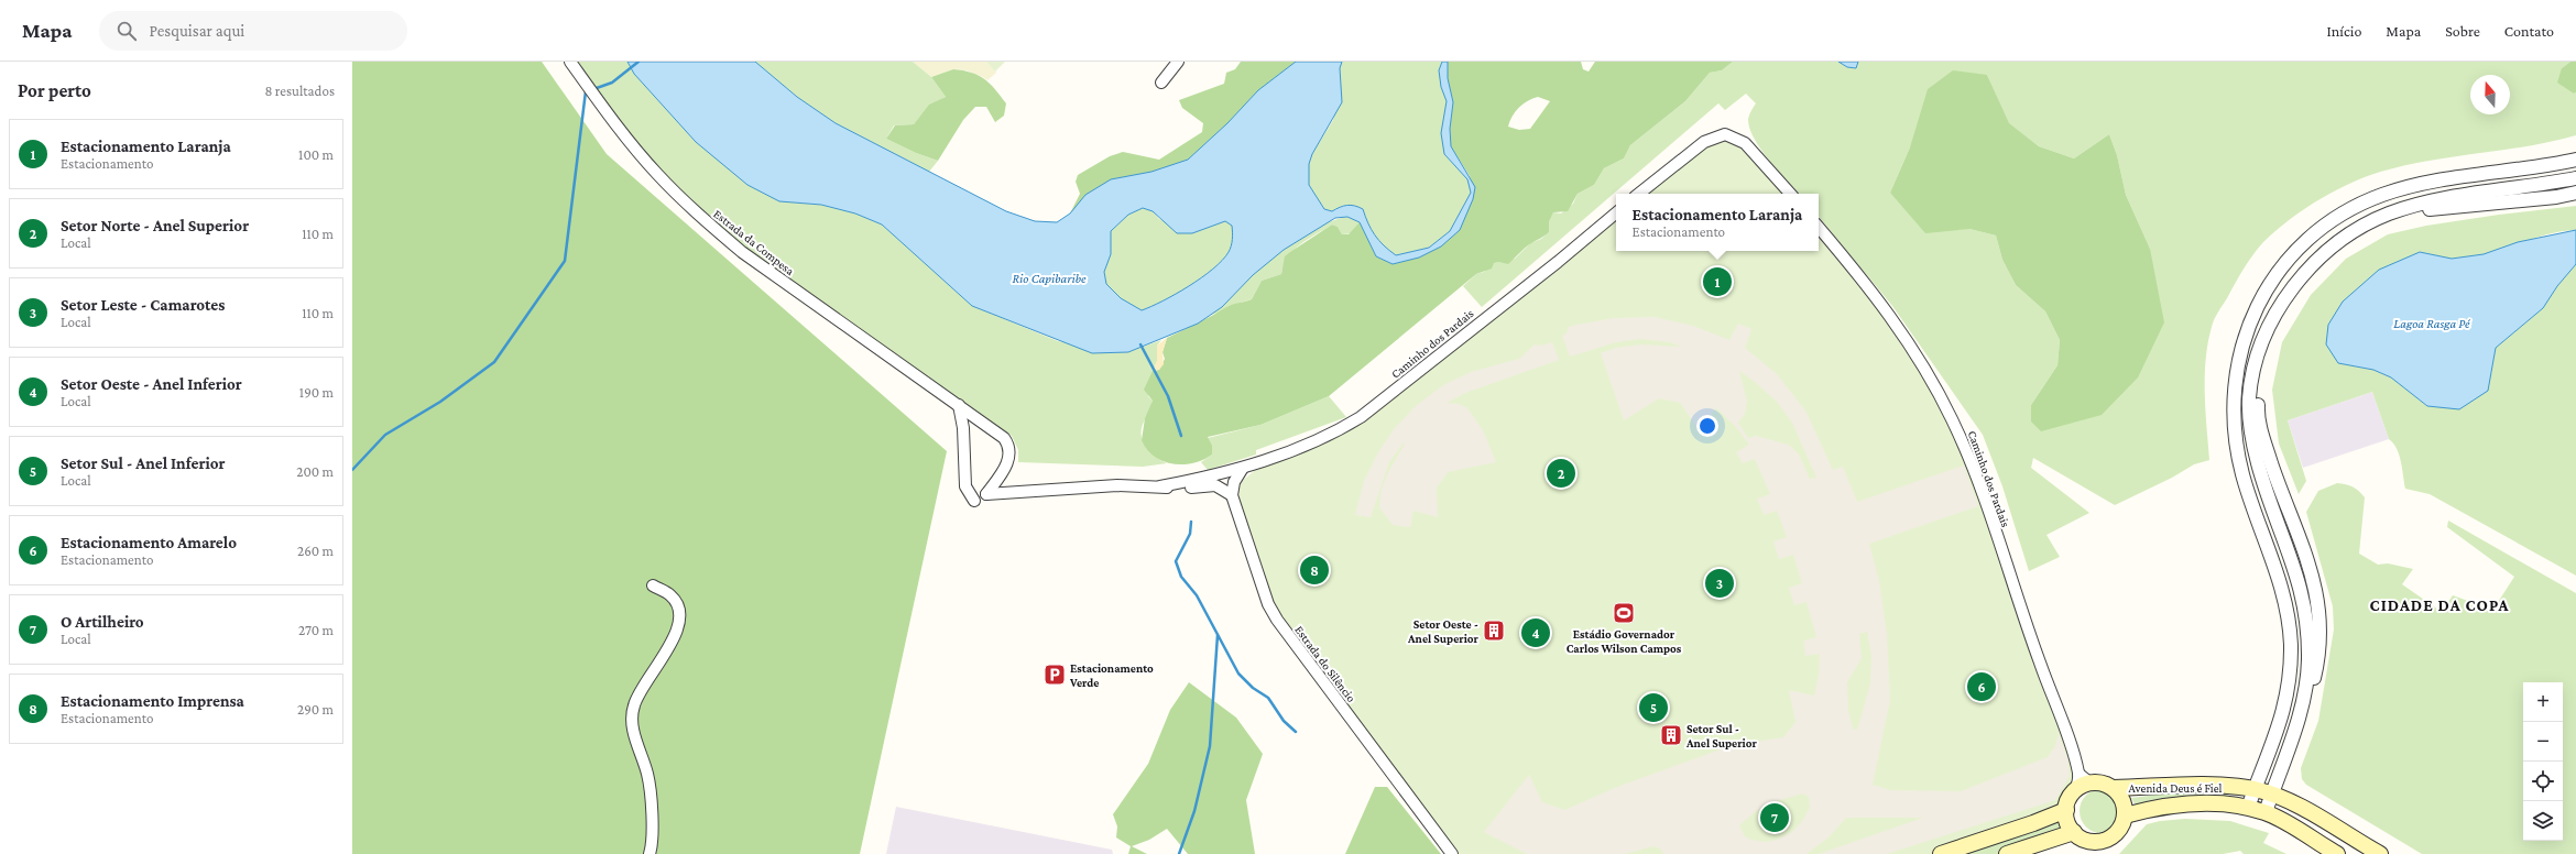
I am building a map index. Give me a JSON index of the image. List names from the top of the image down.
{
  "streets": {
    "main road": ["Avenida Deus é Fiel"],
    "street": ["Estrada da Compesa", "Caminho dos Pardais", "Estrada do Silêncio"]
  },
  "crossings": [
    ["Estrada da Compesa", "Caminho dos Pardais"],
    ["Caminho dos Pardais", "Avenida Deus é Fiel"]
  ],
  "districts": ["CIDADE DA COPA"],
  "water": ["Rio Capibaribe", "Lagoa Rasga Pé"],
  "places": {
    "sports": ["Estádio Governador Carlos Wilson Campos"],
    "building": ["Setor Oeste - Anel Superior", "Setor Sul - Anel Superior"],
    "parking": ["Estacionamento Verde"]
  },
  "north": "top",
  "page": {
    "header": "Mapa",
    "search": "Pesquisar aqui",
    "nav": [
      "Início",
      "Mapa",
      "Sobre",
      "Contato"
    ],
    "heading": ["Por perto", "8 resultados"],
    "list": [
      {
        "mark": "1",
        "name": "Estacionamento Laranja",
        "note": "Estacionamento",
        "value": "100 m"
      },
      {
        "mark": "2",
        "name": "Setor Norte - Anel Superior",
        "note": "Local",
        "value": "110 m"
      },
      {
        "mark": "3",
        "name": "Setor Leste - Camarotes",
        "note": "Local",
        "value": "110 m"
      },
      {
        "mark": "4",
        "name": "Setor Oeste - Anel Inferior",
        "note": "Local",
        "value": "190 m"
      },
      {
        "mark": "5",
        "name": "Setor Sul - Anel Inferior",
        "note": "Local",
        "value": "200 m"
      },
      {
        "mark": "6",
        "name": "Estacionamento Amarelo",
        "note": "Estacionamento",
        "value": "260 m"
      },
      {
        "mark": "7",
        "name": "O Artilheiro",
        "note": "Local",
        "value": "270 m"
      },
      {
        "mark": "8",
        "name": "Estacionamento Imprensa",
        "note": "Estacionamento",
        "value": "290 m"
      }
    ],
    "popup": ["Estacionamento Laranja", "Estacionamento"],
    "pins": [
      "1",
      "2",
      "8",
      "3",
      "4",
      "6",
      "5",
      "7"
    ],
    "map_buttons": ["+", "−"]
  }
}
